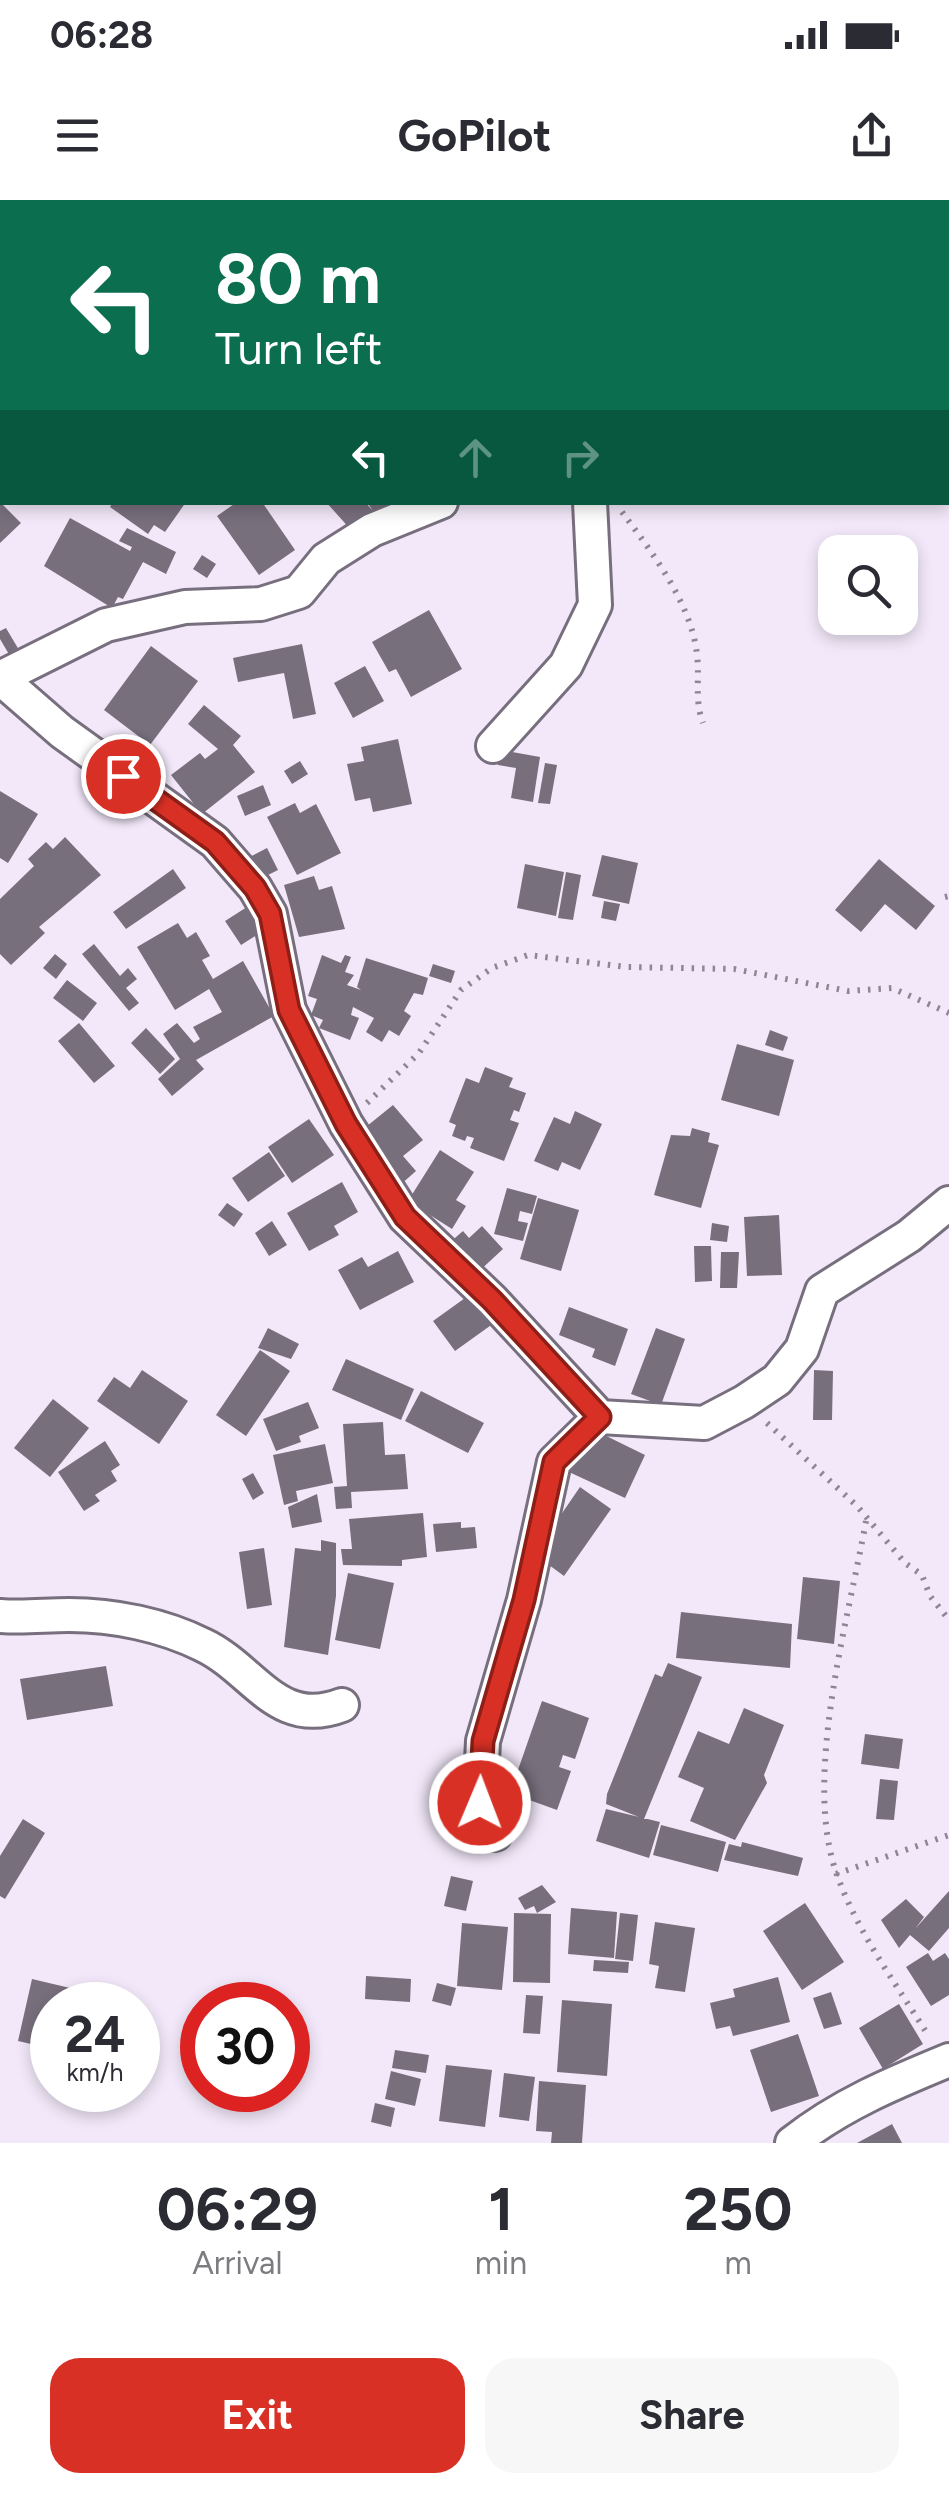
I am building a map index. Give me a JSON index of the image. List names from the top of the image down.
{
  "page": {
    "status": "06:28",
    "header": "GoPilot",
    "turn": ["80 m", "Turn left"],
    "speed": "24 km/h",
    "limit": "30",
    "eta": [
      "06:29",
      "Arrival",
      "1",
      "min",
      "250",
      "m"
    ],
    "buttons": ["Exit", "Share"]
  }
}
